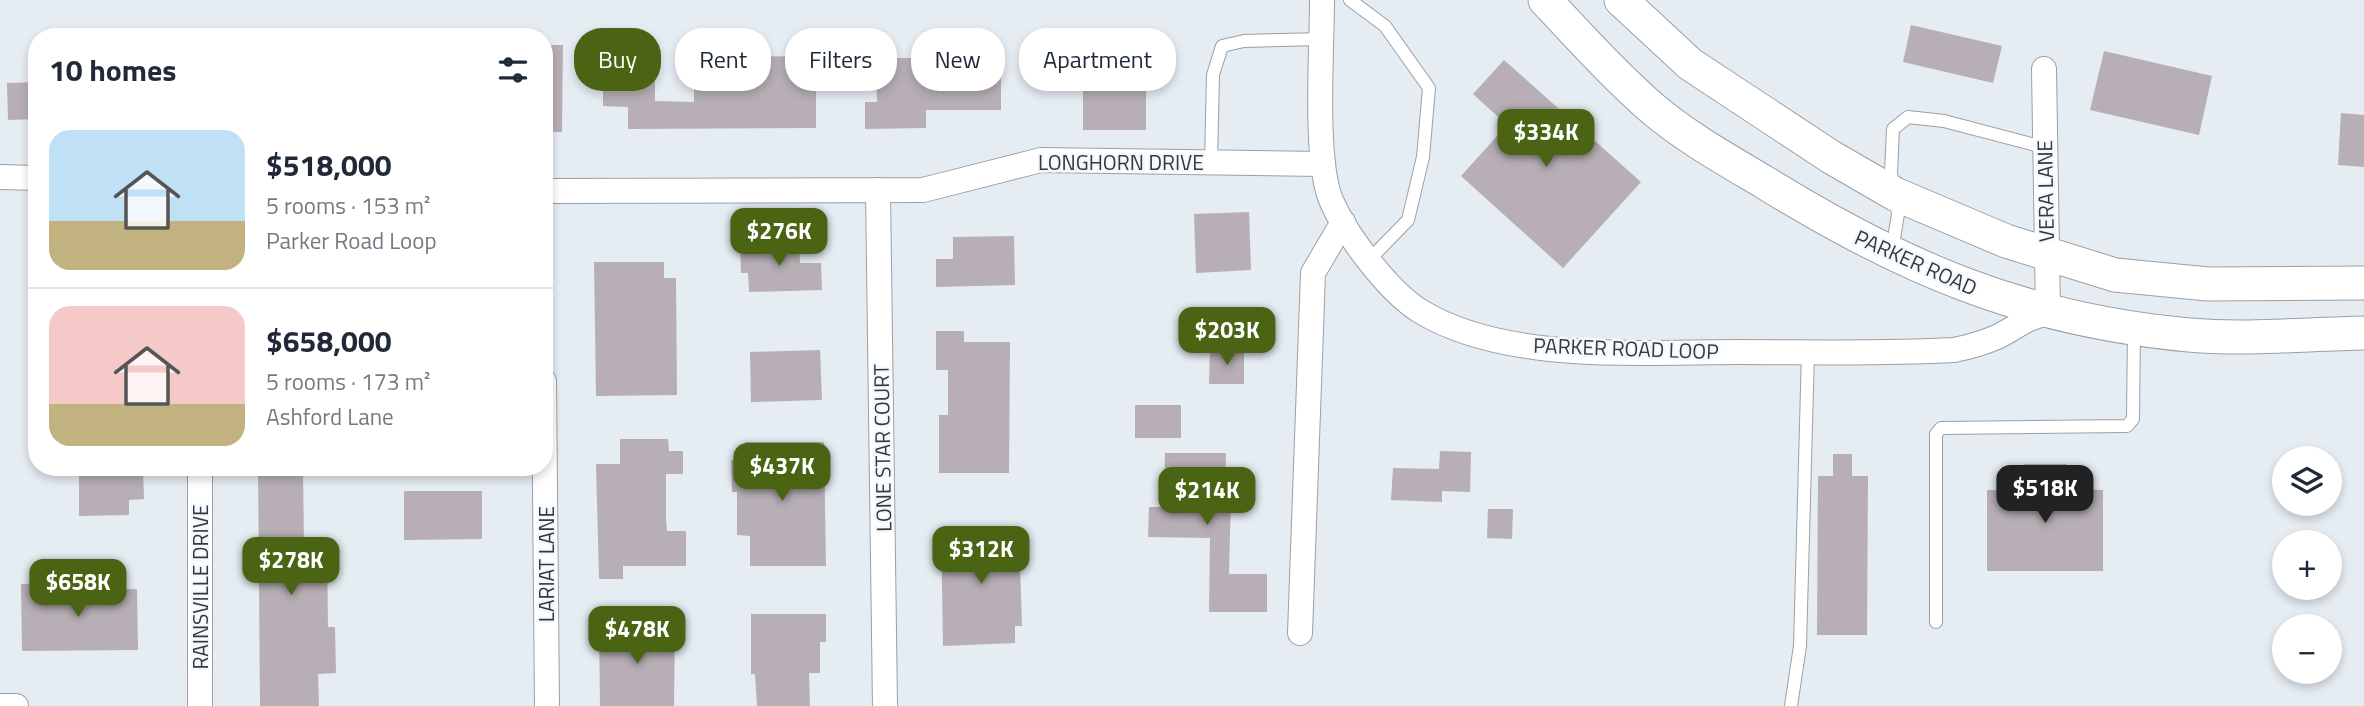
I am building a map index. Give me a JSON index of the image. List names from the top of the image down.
{
  "streets": {
    "main road": ["PARKER ROAD"],
    "street": [
      "LONGHORN DRIVE",
      "VERA LANE",
      "PARKER ROAD LOOP",
      "LONE STAR COURT",
      "LARIAT LANE",
      "RAINSVILLE DRIVE"
    ]
  },
  "crossings": [
    ["LONGHORN DRIVE", "PARKER ROAD LOOP"],
    ["LONGHORN DRIVE", "LONE STAR COURT"],
    ["VERA LANE", "PARKER ROAD"],
    ["VERA LANE", "PARKER ROAD LOOP"],
    ["PARKER ROAD", "PARKER ROAD LOOP"]
  ],
  "page": {
    "chip": [
      "Buy",
      "Rent",
      "Filters",
      "New",
      "Apartment"
    ],
    "heading": "10 homes",
    "price": [
      "$334K",
      "$276K",
      "$203K",
      "$437K",
      "$518K",
      "$214K",
      "$312K",
      "$278K",
      "$658K",
      "$478K"
    ],
    "list": [
      {
        "name": "$518,000",
        "note": "5 rooms · 153 m² · Parker Road Loop"
      },
      {
        "name": "$658,000",
        "note": "5 rooms · 173 m² · Ashford Lane"
      }
    ],
    "map_buttons": ["+", "−"]
  }
}
